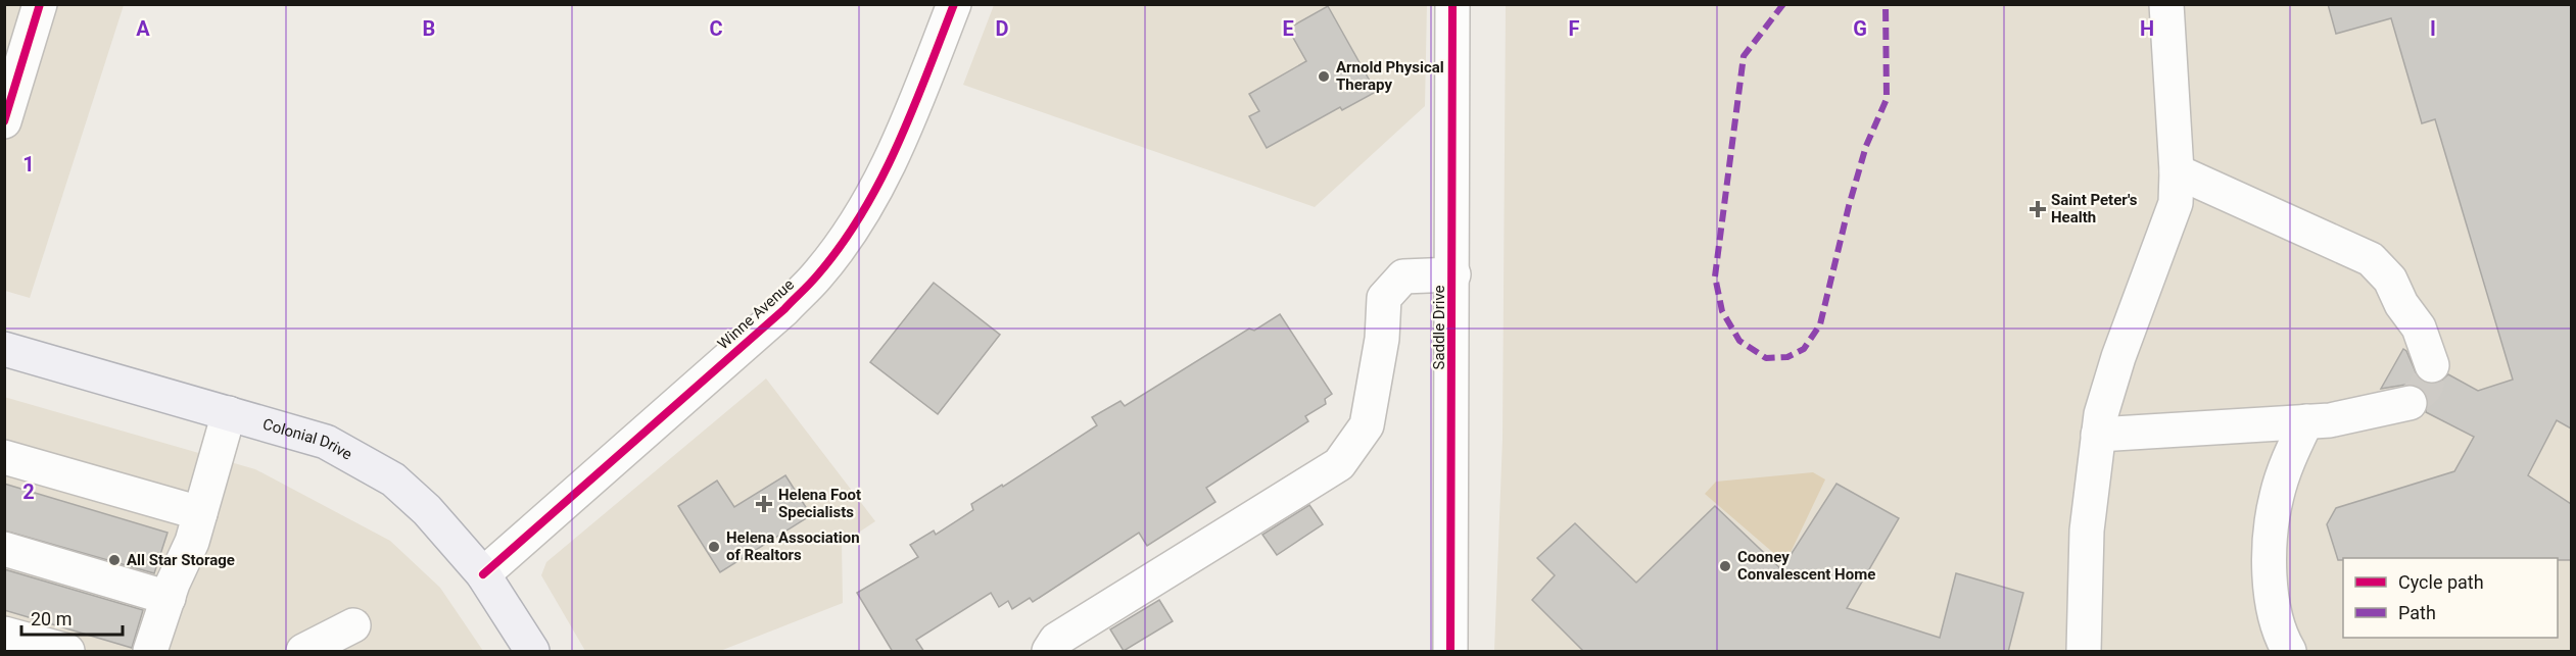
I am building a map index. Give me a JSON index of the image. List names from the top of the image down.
{
  "streets": {
    "main road": ["Colonial Drive"],
    "street": ["Winne Avenue", "Saddle Drive"]
  },
  "crossings": [
    ["Winne Avenue", "Colonial Drive"]
  ],
  "places": {
    "other": [
      "Arnold Physical Therapy",
      "Helena Association of Realtors",
      "All Star Storage",
      "Cooney Convalescent Home"
    ],
    "health": ["Saint Peter's Health", "Helena Foot Specialists"]
  },
  "legend": ["Cycle path", "Path"],
  "scale_bar": "20 m",
  "grid": {
    "columns": [
      "A",
      "B",
      "C",
      "D",
      "E",
      "F",
      "G",
      "H",
      "I"
    ],
    "rows": ["1", "2"]
  }
}
